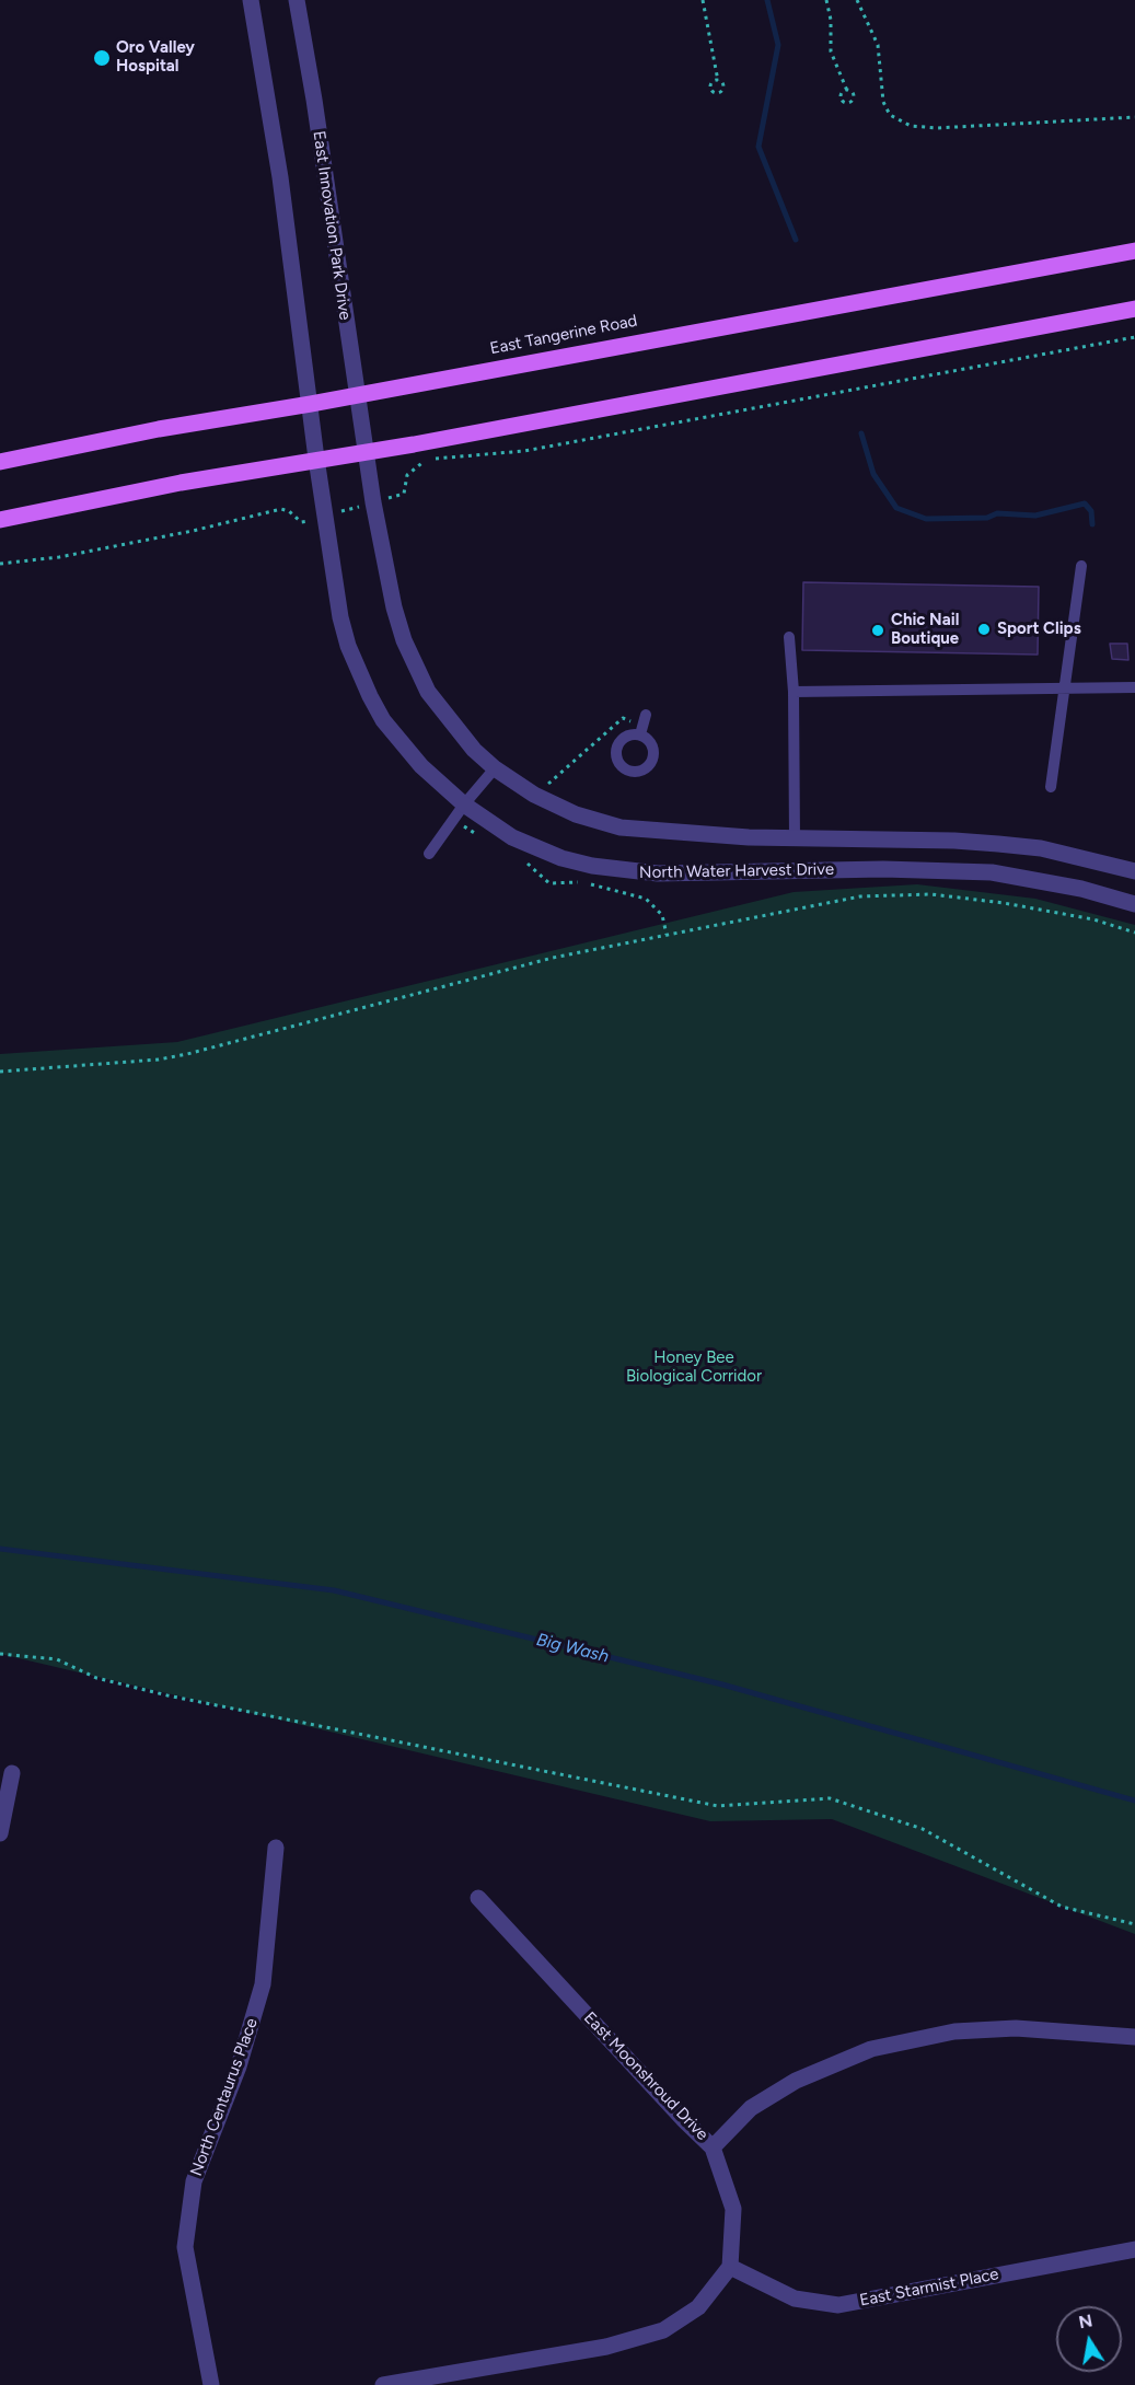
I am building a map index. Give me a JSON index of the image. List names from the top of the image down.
{
  "streets": {
    "main road": ["East Tangerine Road"],
    "street": [
      "East Innovation Park Drive",
      "North Water Harvest Drive",
      "East Moonshroud Drive",
      "North Centaurus Place",
      "East Starmist Place"
    ]
  },
  "crossings": [
    ["East Innovation Park Drive", "East Tangerine Road"],
    ["East Innovation Park Drive", "North Water Harvest Drive"],
    ["East Tangerine Road", "North Water Harvest Drive"],
    ["East Moonshroud Drive", "East Starmist Place"]
  ],
  "water": ["Big Wash"],
  "parks": ["Honey Bee Biological Corridor"],
  "places": ["Oro Valley Hospital", "Sport Clips", "Chic Nail Boutique"],
  "north": "top"
}
